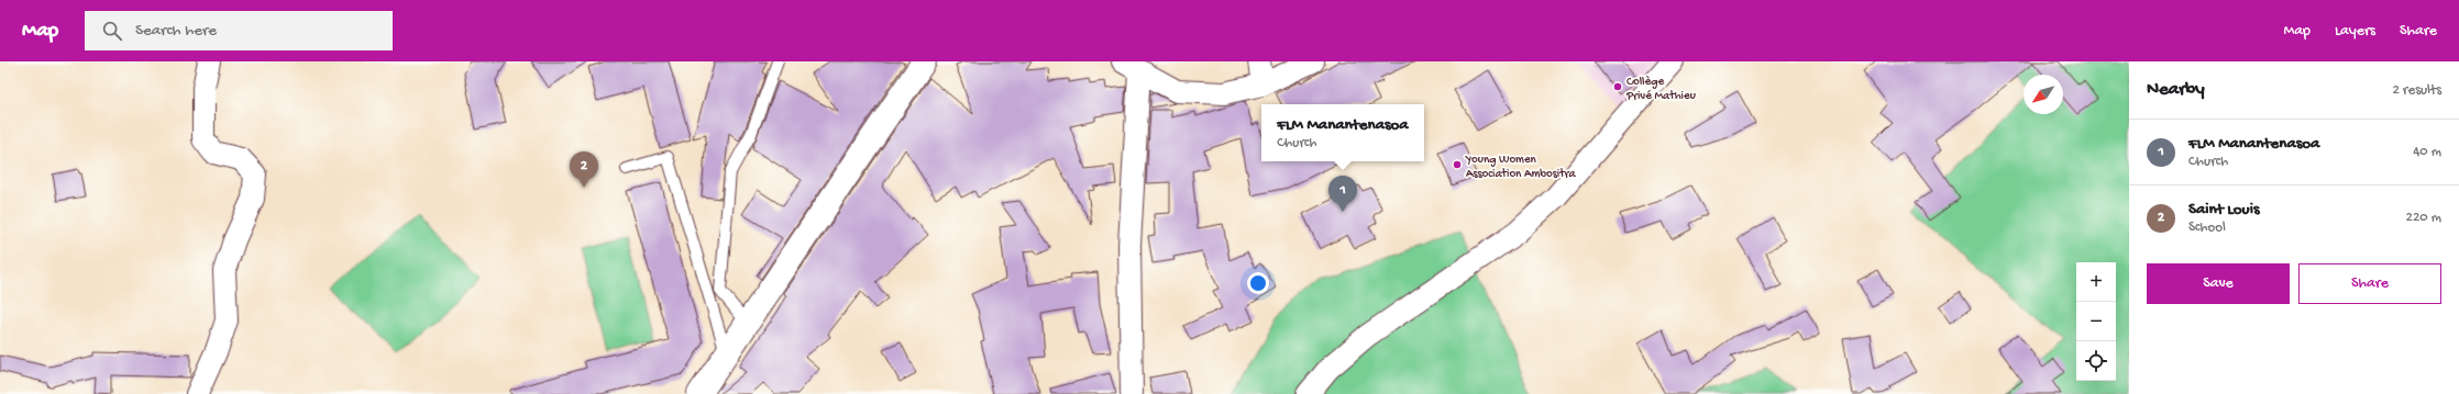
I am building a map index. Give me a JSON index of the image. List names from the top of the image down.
{
  "places": ["Collège Privé Mathieu", "Young Women Association Ambositra"],
  "north": "bottom left",
  "page": {
    "header": "Map",
    "search": "Search here",
    "nav": ["Map", "Layers", "Share"],
    "heading": ["Nearby", "2 results"],
    "popup": ["FLM Manantenasoa", "Church"],
    "list": [
      {
        "mark": "1",
        "name": "FLM Manantenasoa",
        "note": "Church",
        "value": "40 m"
      },
      {
        "mark": "2",
        "name": "Saint Louis",
        "note": "School",
        "value": "220 m"
      }
    ],
    "pins": ["2", "1"],
    "buttons": ["Save", "Share"],
    "map_buttons": ["+", "−"]
  }
}
